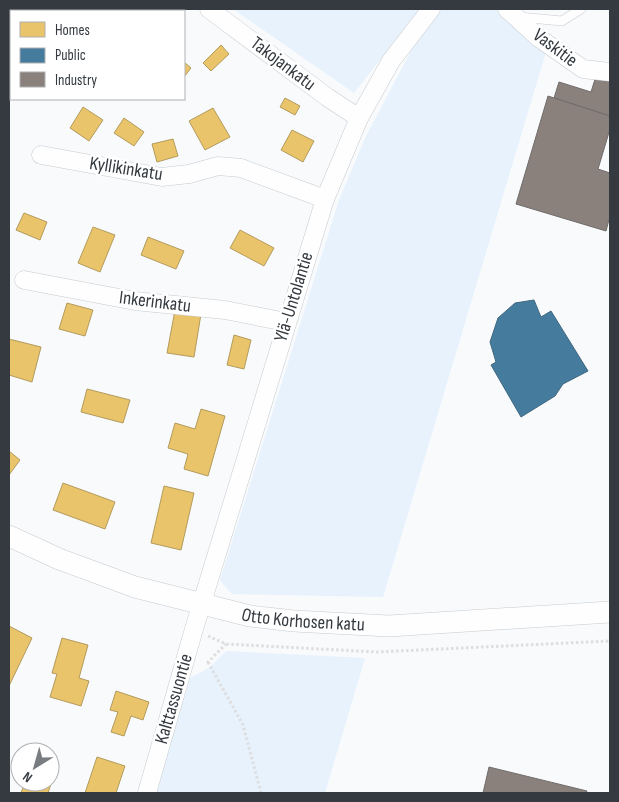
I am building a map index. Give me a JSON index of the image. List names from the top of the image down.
{
  "streets": {
    "street": [
      "Vaskitie",
      "Takojankatu",
      "Kyllikinkatu",
      "Ylä-Untolantie",
      "Inkerinkatu",
      "Otto Korhosen katu",
      "Kalttassuontie"
    ]
  },
  "crossings": [
    ["Takojankatu", "Ylä-Untolantie"],
    ["Kyllikinkatu", "Ylä-Untolantie"],
    ["Ylä-Untolantie", "Inkerinkatu"],
    ["Ylä-Untolantie", "Otto Korhosen katu"],
    ["Ylä-Untolantie", "Kalttassuontie"],
    ["Otto Korhosen katu", "Kalttassuontie"]
  ],
  "legend": ["Homes", "Public", "Industry"],
  "north": "bottom left"
}
